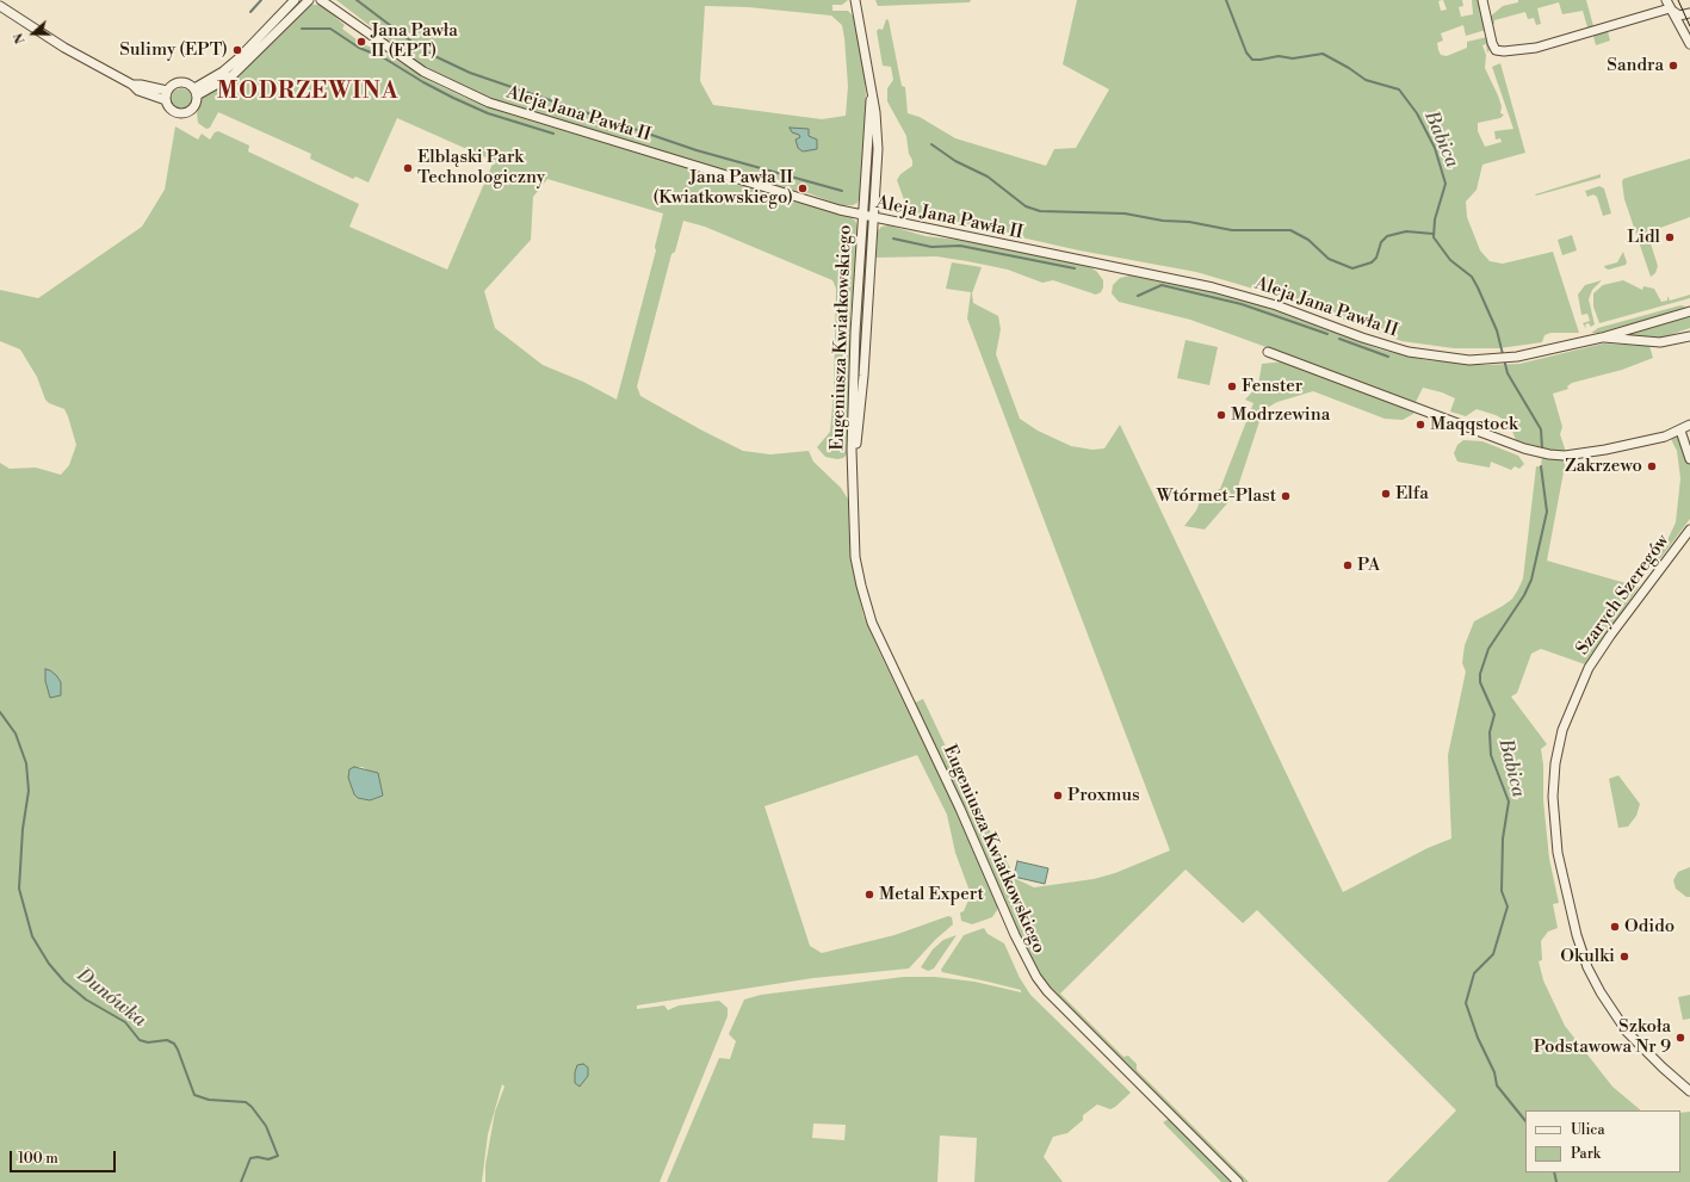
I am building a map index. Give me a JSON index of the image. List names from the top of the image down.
{
  "streets": {
    "street": ["Aleja Jana Pawła II", "Eugeniusza Kwiatkowskiego", "Szarych Szeregów"]
  },
  "crossings": [
    ["Aleja Jana Pawła II", "Eugeniusza Kwiatkowskiego"]
  ],
  "districts": ["MODRZEWINA"],
  "water": ["Babica", "Dunówka"],
  "places": [
    "Jana Pawła II (EPT)",
    "Sulimy (EPT)",
    "Sandra",
    "Elbląski Park Technologiczny",
    "Jana Pawła II (Kwiatkowskiego)",
    "Lidl",
    "Fenster",
    "Modrzewina",
    "Maqqstock",
    "Zakrzewo",
    "Elfa",
    "Wtórmet-Plast",
    "PA",
    "Proxmus",
    "Metal Expert",
    "Odido",
    "Okulki",
    "Szkoła Podstawowa Nr 9"
  ],
  "legend": ["Ulica", "Park"],
  "scale_bar": "100 m",
  "north": "left"
}
